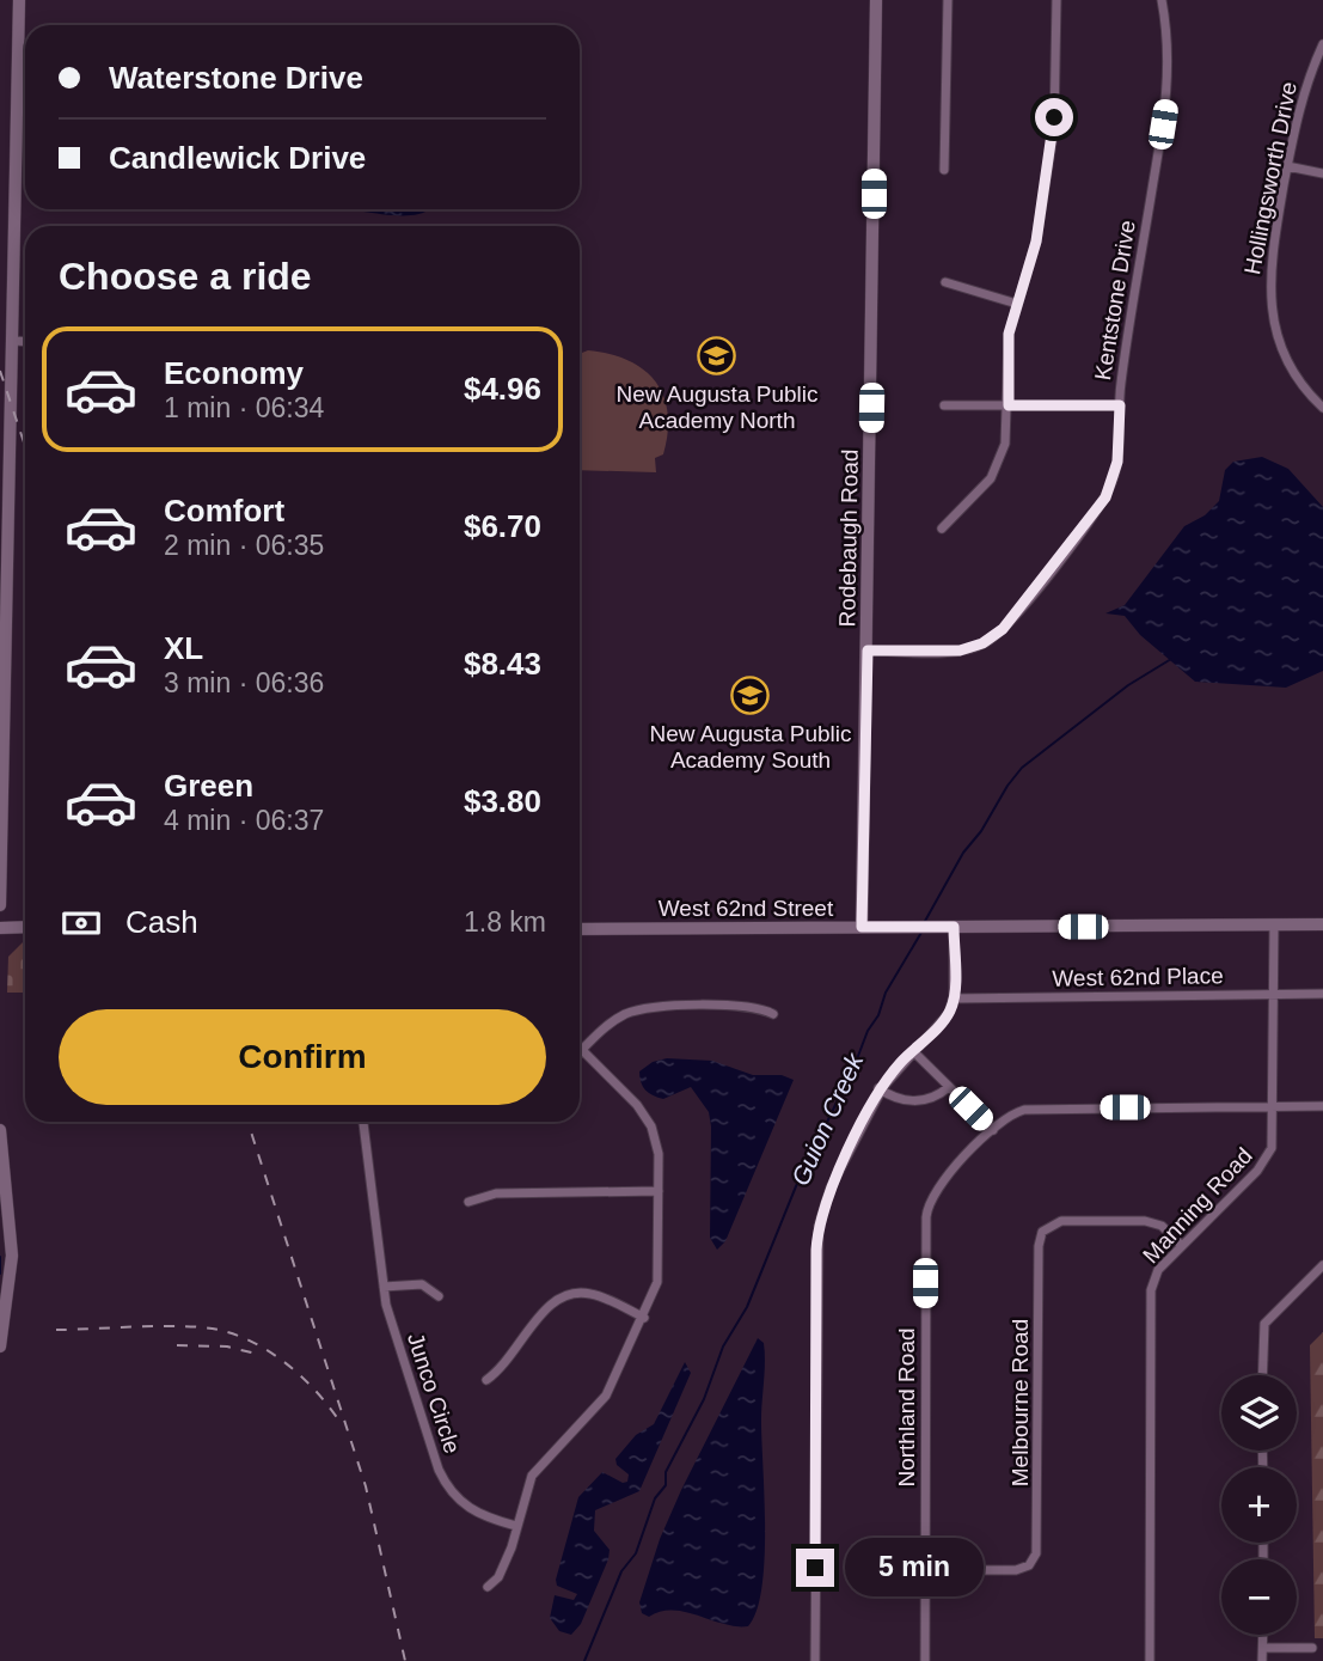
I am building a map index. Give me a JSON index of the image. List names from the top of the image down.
{
  "streets": {
    "street": [
      "Hollingsworth Drive",
      "Kentstone Drive",
      "Rodebaugh Road",
      "West 62nd Street",
      "West 62nd Place",
      "Manning Road",
      "Junco Circle",
      "Melbourne Road",
      "Northland Road"
    ]
  },
  "crossings": [
    ["Kentstone Drive", "Rodebaugh Road"],
    ["Rodebaugh Road", "West 62nd Street"],
    ["West 62nd Street", "Manning Road"],
    ["West 62nd Place", "Manning Road"],
    ["Manning Road", "Melbourne Road"],
    ["Manning Road", "Northland Road"],
    ["Melbourne Road", "Northland Road"]
  ],
  "water": ["Guion Creek"],
  "places": {
    "school or university": ["New Augusta Public Academy North", "New Augusta Public Academy South"]
  },
  "page": {
    "banner": ["Waterstone Drive", "Candlewick Drive"],
    "heading": "Choose a ride",
    "list": [
      {
        "name": "Economy",
        "note": "1 min · 06:34",
        "value": "$4.96"
      },
      {
        "name": "Comfort",
        "note": "2 min · 06:35",
        "value": "$6.70"
      },
      {
        "name": "XL",
        "note": "3 min · 06:36",
        "value": "$8.43"
      },
      {
        "name": "Green",
        "note": "4 min · 06:37",
        "value": "$3.80"
      }
    ],
    "pay": ["Cash", "1.8 km"],
    "buttons": "Confirm",
    "map_buttons": ["+", "−"],
    "bubble": "5 min"
  }
}
